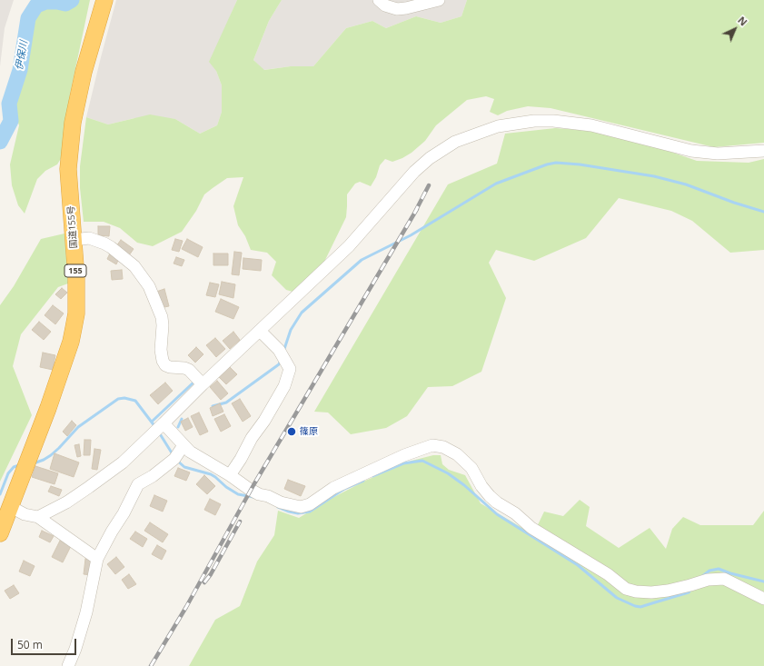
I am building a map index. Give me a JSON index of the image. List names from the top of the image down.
{
  "streets": {
    "highway": ["国道155号", "155"]
  },
  "water": ["伊保川"],
  "places": ["篠原"],
  "scale_bar": "50 m",
  "north": "top right"
}
